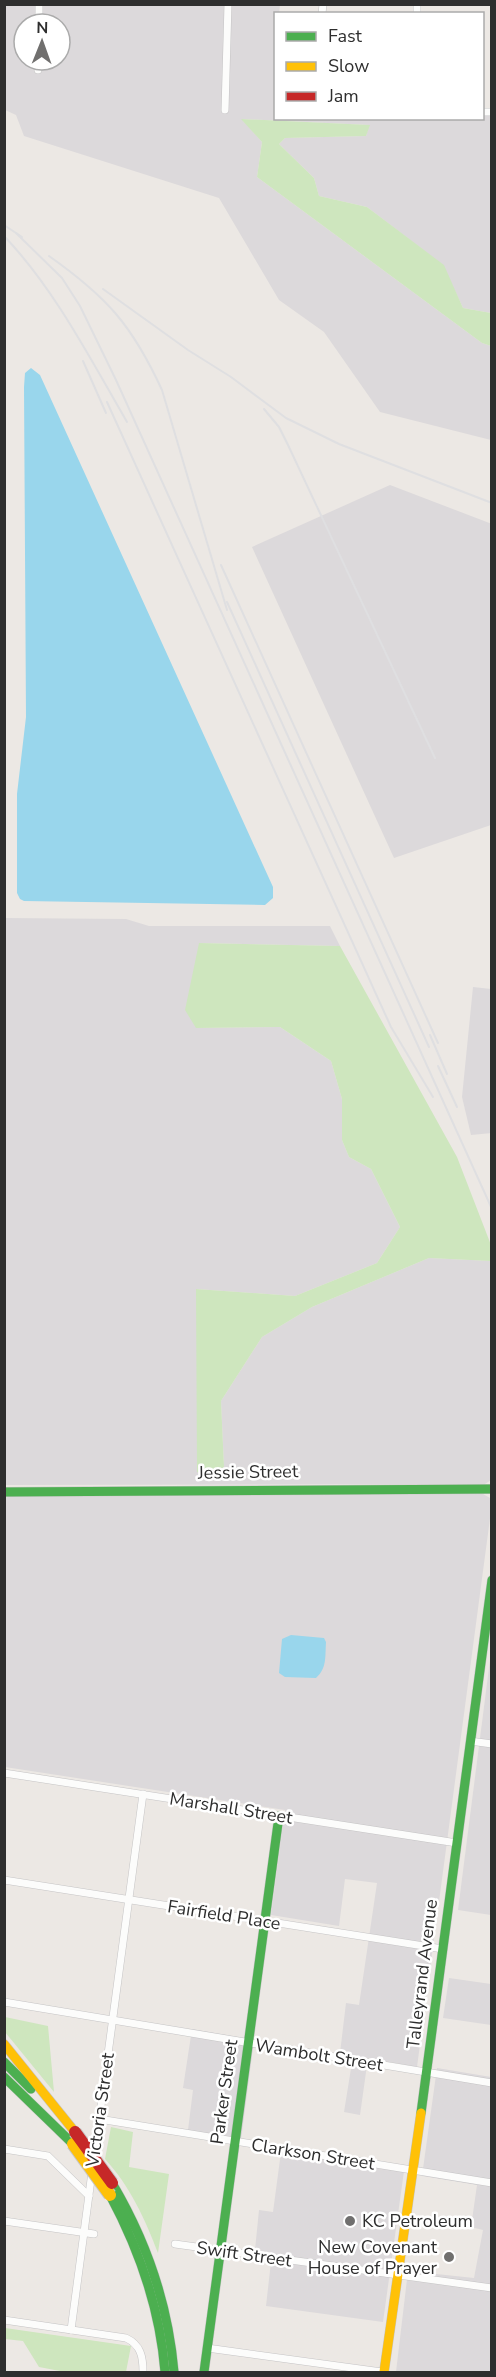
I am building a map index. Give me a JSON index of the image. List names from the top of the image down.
{
  "streets": {
    "main road": ["Jessie Street", "Talleyrand Avenue", "Parker Street"],
    "street": [
      "Marshall Street",
      "Fairfield Place",
      "Wambolt Street",
      "Victoria Street",
      "Clarkson Street",
      "Swift Street"
    ]
  },
  "crossings": [
    ["Marshall Street", "Talleyrand Avenue"],
    ["Marshall Street", "Parker Street"],
    ["Marshall Street", "Victoria Street"],
    ["Fairfield Place", "Talleyrand Avenue"],
    ["Fairfield Place", "Parker Street"],
    ["Fairfield Place", "Victoria Street"],
    ["Talleyrand Avenue", "Wambolt Street"],
    ["Talleyrand Avenue", "Clarkson Street"],
    ["Talleyrand Avenue", "Swift Street"],
    ["Wambolt Street", "Parker Street"],
    ["Wambolt Street", "Victoria Street"],
    ["Parker Street", "Clarkson Street"],
    ["Parker Street", "Swift Street"],
    ["Victoria Street", "Clarkson Street"]
  ],
  "places": ["KC Petroleum", "New Covenant House of Prayer"],
  "legend": ["Fast", "Slow", "Jam"],
  "north": "top"
}
